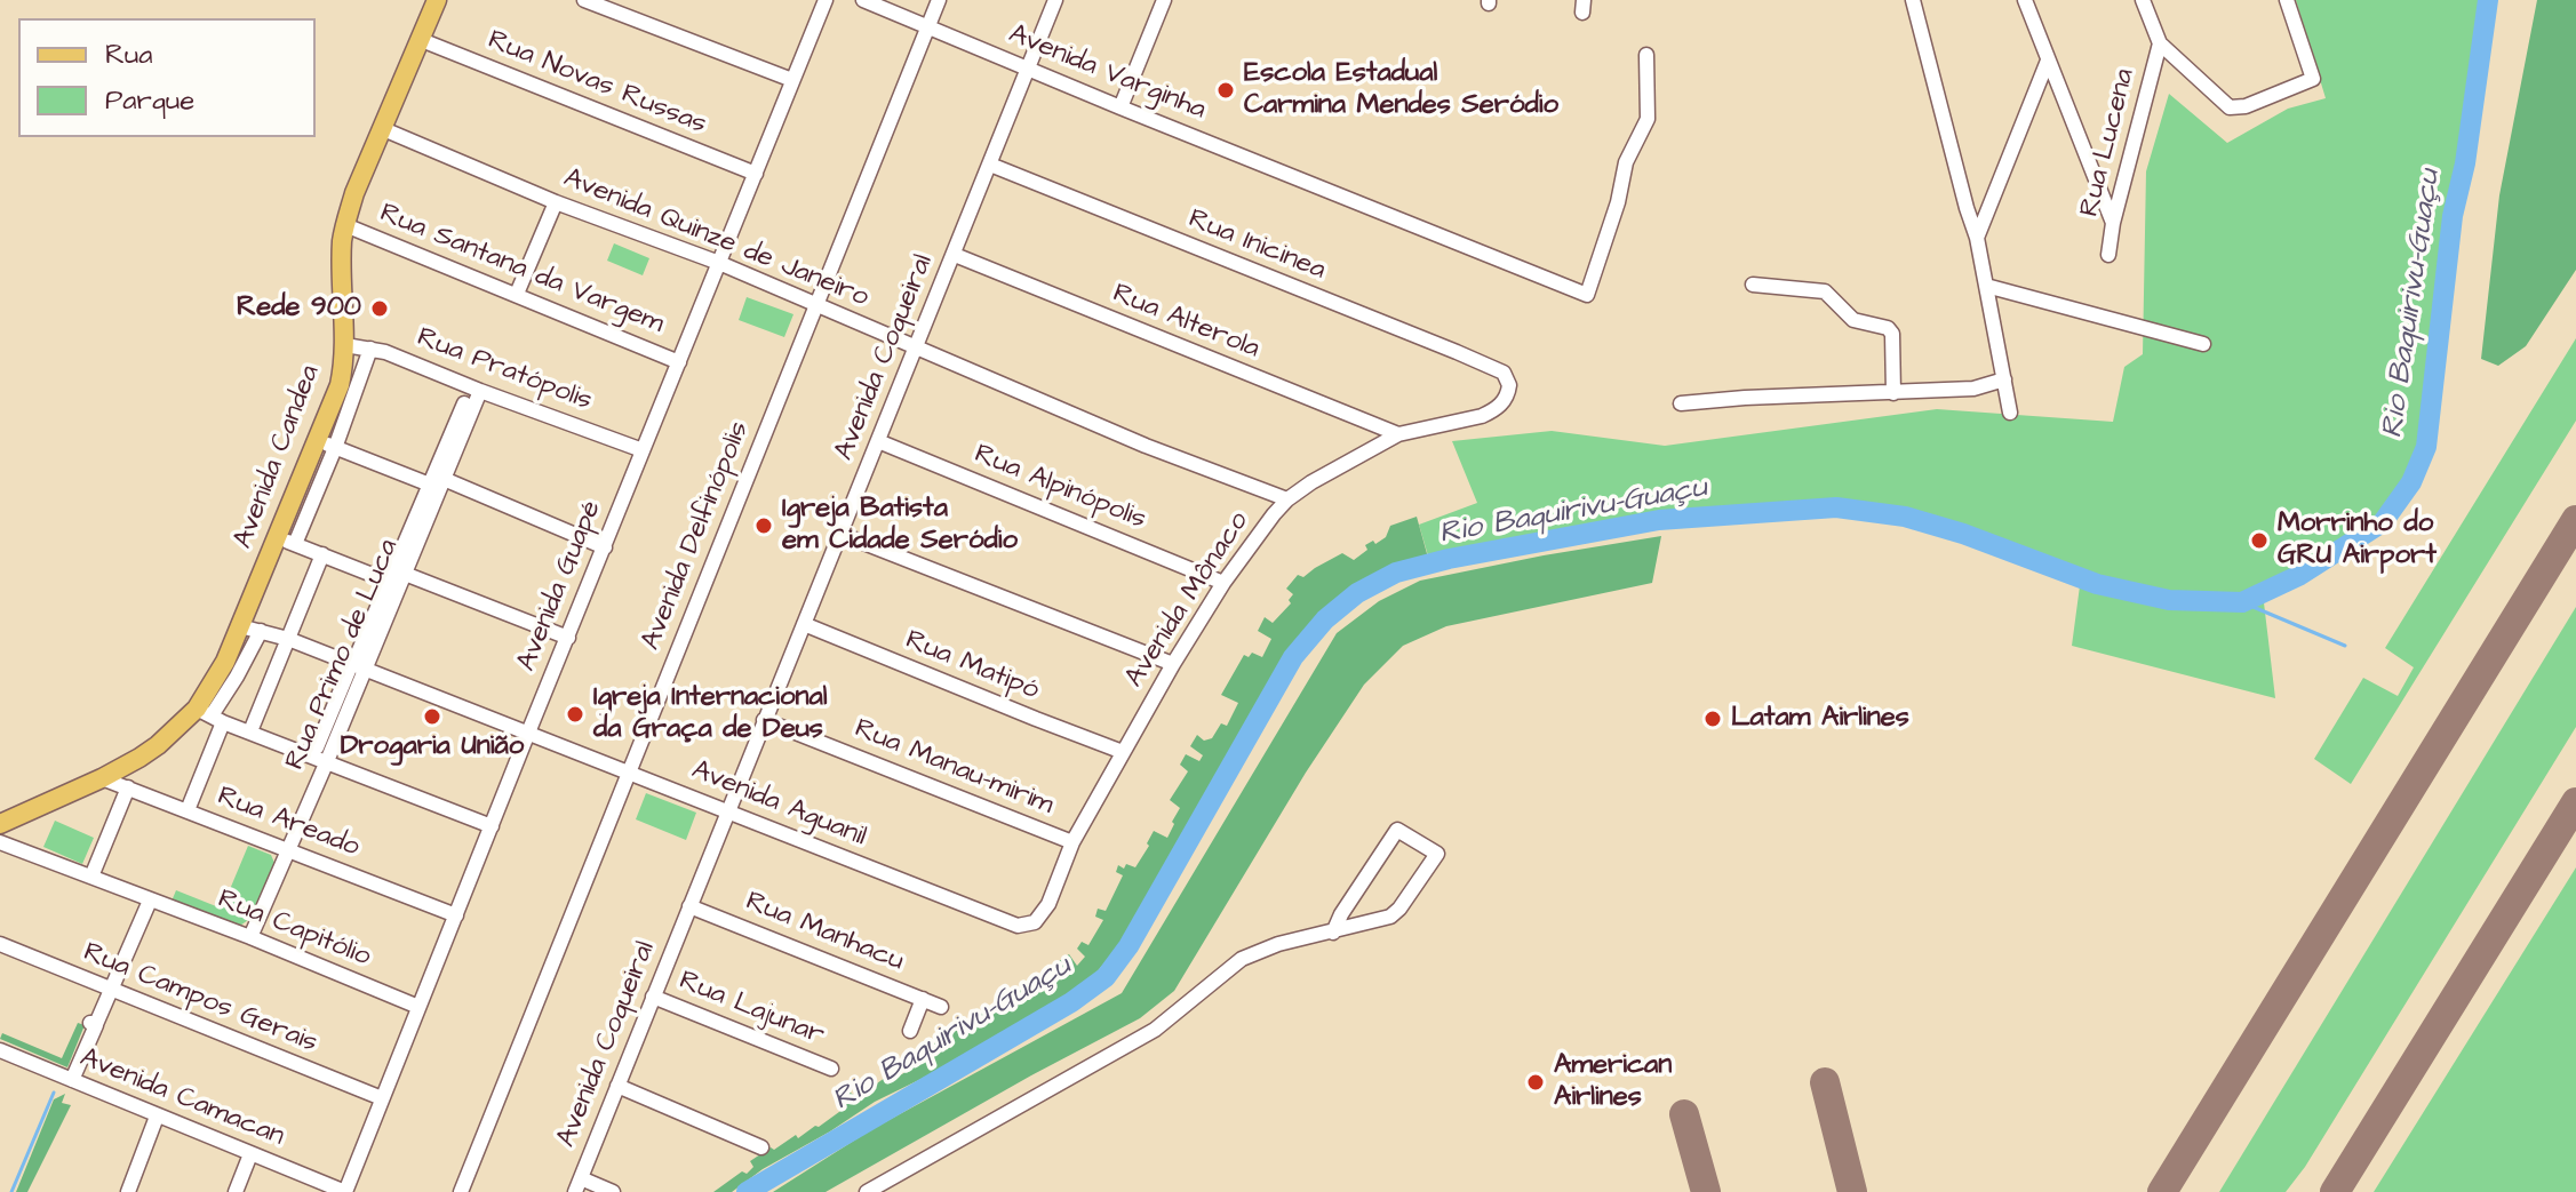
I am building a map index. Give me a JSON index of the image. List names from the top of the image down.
{
  "streets": {
    "main road": ["Avenida Candea"],
    "street": [
      "Avenida Varginha",
      "Rua Novas Russas",
      "Rua Lucena",
      "Avenida Quinze de Janeiro",
      "Rua Inicinea",
      "Rua Santana da Vargem",
      "Rua Alterola",
      "Avenida Coqueiral",
      "Rua Pratópolis",
      "Rua Alpinópolis",
      "Avenida Delfinópolis",
      "Avenida Guapé",
      "Avenida Mônaco",
      "Rua Primo de Luca",
      "Rua Matipó",
      "Rua Manau-mirim",
      "Avenida Aguanil",
      "Rua Areado",
      "Rua Capitólio",
      "Rua Manhacu",
      "Rua Campos Gerais",
      "Rua Lajunar",
      "Avenida Camacan"
    ]
  },
  "crossings": [
    ["Avenida Varginha", "Avenida Coqueiral"],
    ["Avenida Varginha", "Avenida Delfinópolis"],
    ["Rua Novas Russas", "Avenida Candea"],
    ["Rua Novas Russas", "Avenida Guapé"],
    ["Avenida Quinze de Janeiro", "Avenida Coqueiral"],
    ["Avenida Quinze de Janeiro", "Avenida Candea"],
    ["Avenida Quinze de Janeiro", "Avenida Delfinópolis"],
    ["Avenida Quinze de Janeiro", "Avenida Guapé"],
    ["Avenida Quinze de Janeiro", "Avenida Mônaco"],
    ["Rua Inicinea", "Avenida Coqueiral"],
    ["Rua Inicinea", "Avenida Mônaco"],
    ["Rua Santana da Vargem", "Avenida Candea"],
    ["Rua Santana da Vargem", "Avenida Guapé"],
    ["Rua Alterola", "Avenida Coqueiral"],
    ["Rua Alterola", "Avenida Mônaco"],
    ["Avenida Coqueiral", "Rua Alpinópolis"],
    ["Avenida Coqueiral", "Rua Matipó"],
    ["Avenida Coqueiral", "Rua Manau-mirim"],
    ["Avenida Coqueiral", "Avenida Aguanil"],
    ["Avenida Coqueiral", "Rua Manhacu"],
    ["Avenida Coqueiral", "Rua Lajunar"],
    ["Rua Pratópolis", "Avenida Candea"],
    ["Rua Pratópolis", "Avenida Guapé"],
    ["Rua Pratópolis", "Rua Primo de Luca"],
    ["Avenida Candea", "Avenida Aguanil"],
    ["Avenida Candea", "Rua Areado"],
    ["Rua Alpinópolis", "Avenida Mônaco"],
    ["Avenida Delfinópolis", "Avenida Aguanil"],
    ["Avenida Guapé", "Avenida Aguanil"],
    ["Avenida Guapé", "Rua Areado"],
    ["Avenida Guapé", "Rua Capitólio"],
    ["Avenida Guapé", "Rua Campos Gerais"],
    ["Avenida Guapé", "Avenida Camacan"],
    ["Avenida Mônaco", "Rua Matipó"],
    ["Avenida Mônaco", "Rua Manau-mirim"],
    ["Avenida Mônaco", "Avenida Aguanil"],
    ["Rua Primo de Luca", "Avenida Aguanil"],
    ["Rua Primo de Luca", "Rua Areado"],
    ["Rua Primo de Luca", "Rua Capitólio"]
  ],
  "water": ["Rio Baquirivu-Guaçu"],
  "places": [
    "Escola Estadual Carmina Mendes Seródio",
    "Rede 900",
    "Igreja Batista em Cidade Seródio",
    "Morrinho do GRU Airport",
    "Igreja Internacional da Graça de Deus",
    "Drogaria União",
    "Latam Airlines",
    "American Airlines"
  ],
  "legend": ["Rua", "Parque"]
}
